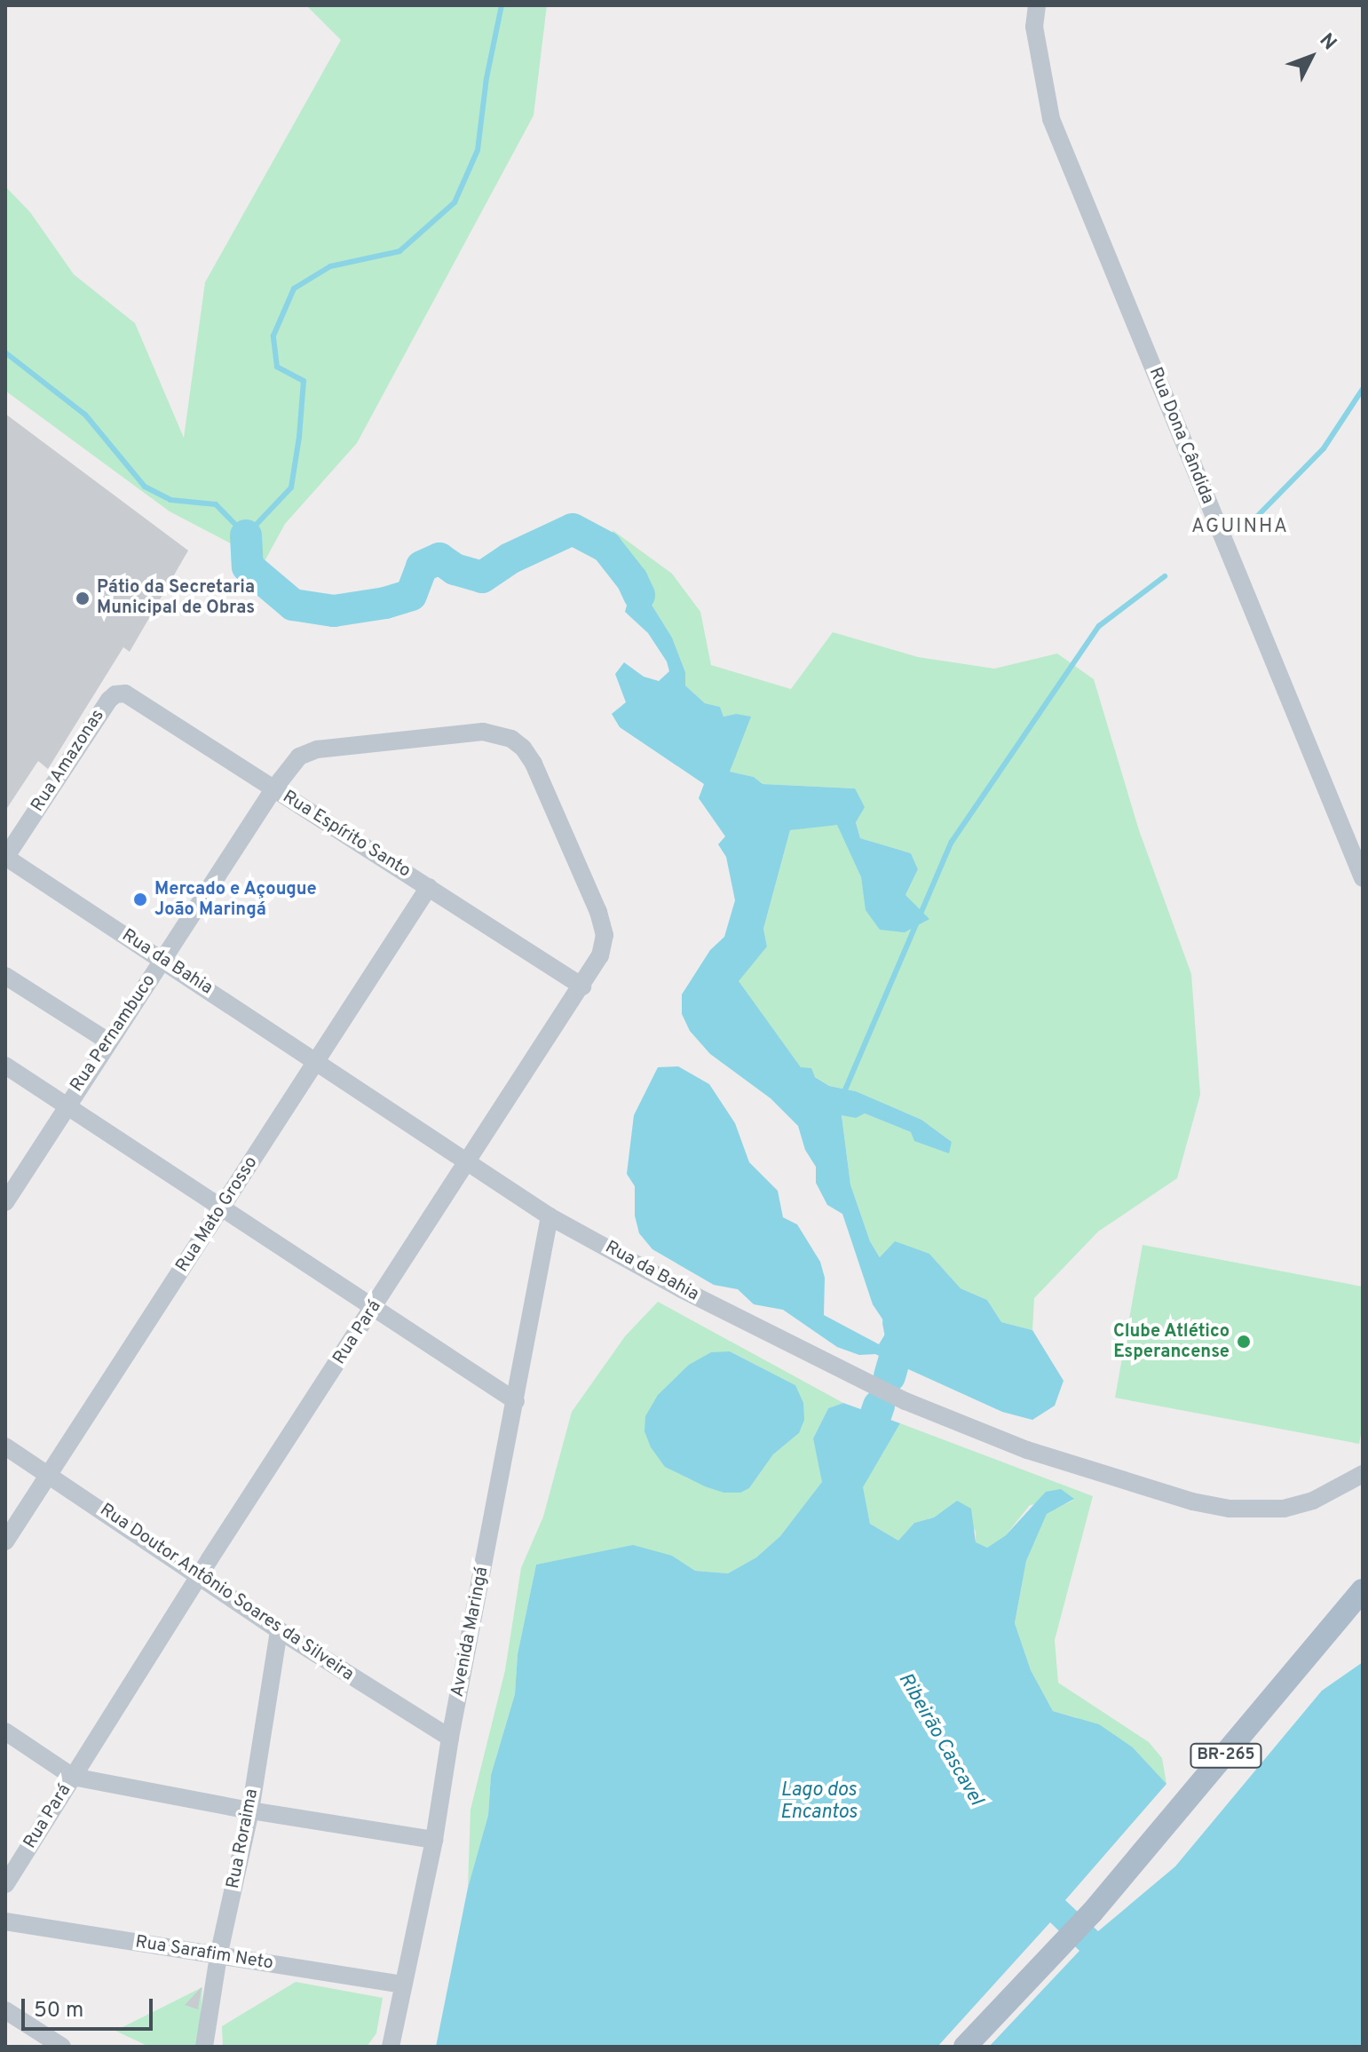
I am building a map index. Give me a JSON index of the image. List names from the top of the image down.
{
  "streets": {
    "main road": ["BR-265"],
    "street": [
      "Rua Dona Cândida",
      "Rua Amazonas",
      "Rua Espírito Santo",
      "Rua da Bahia",
      "Rua Pernambuco",
      "Rua Mato Grosso",
      "Rua Pará",
      "Rua Doutor Antônio Soares da Silveira",
      "Avenida Maringá",
      "Rua Roraima",
      "Rua Sarafim Neto"
    ]
  },
  "crossings": [
    ["Rua Amazonas", "Rua Espírito Santo"],
    ["Rua Amazonas", "Rua da Bahia"],
    ["Rua Espírito Santo", "Rua Pernambuco"],
    ["Rua Espírito Santo", "Rua Mato Grosso"],
    ["Rua Espírito Santo", "Rua Pará"],
    ["Rua da Bahia", "Rua Pernambuco"],
    ["Rua da Bahia", "Rua Mato Grosso"],
    ["Rua da Bahia", "Rua Pará"],
    ["Rua da Bahia", "Avenida Maringá"],
    ["Rua Pernambuco", "Rua Pará"],
    ["Rua Mato Grosso", "Rua Doutor Antônio Soares da Silveira"],
    ["Rua Pará", "Rua Doutor Antônio Soares da Silveira"],
    ["Rua Doutor Antônio Soares da Silveira", "Avenida Maringá"],
    ["Rua Doutor Antônio Soares da Silveira", "Rua Roraima"],
    ["Avenida Maringá", "Rua Sarafim Neto"],
    ["Rua Roraima", "Rua Sarafim Neto"]
  ],
  "districts": ["AGUINHA"],
  "water": ["Ribeirão Cascavel", "Lago dos Encantos"],
  "places": ["Pátio da Secretaria Municipal de Obras", "Mercado e Açougue João Maringá", "Clube Atlético Esperancense"],
  "scale_bar": "50 m",
  "north": "top right"
}
